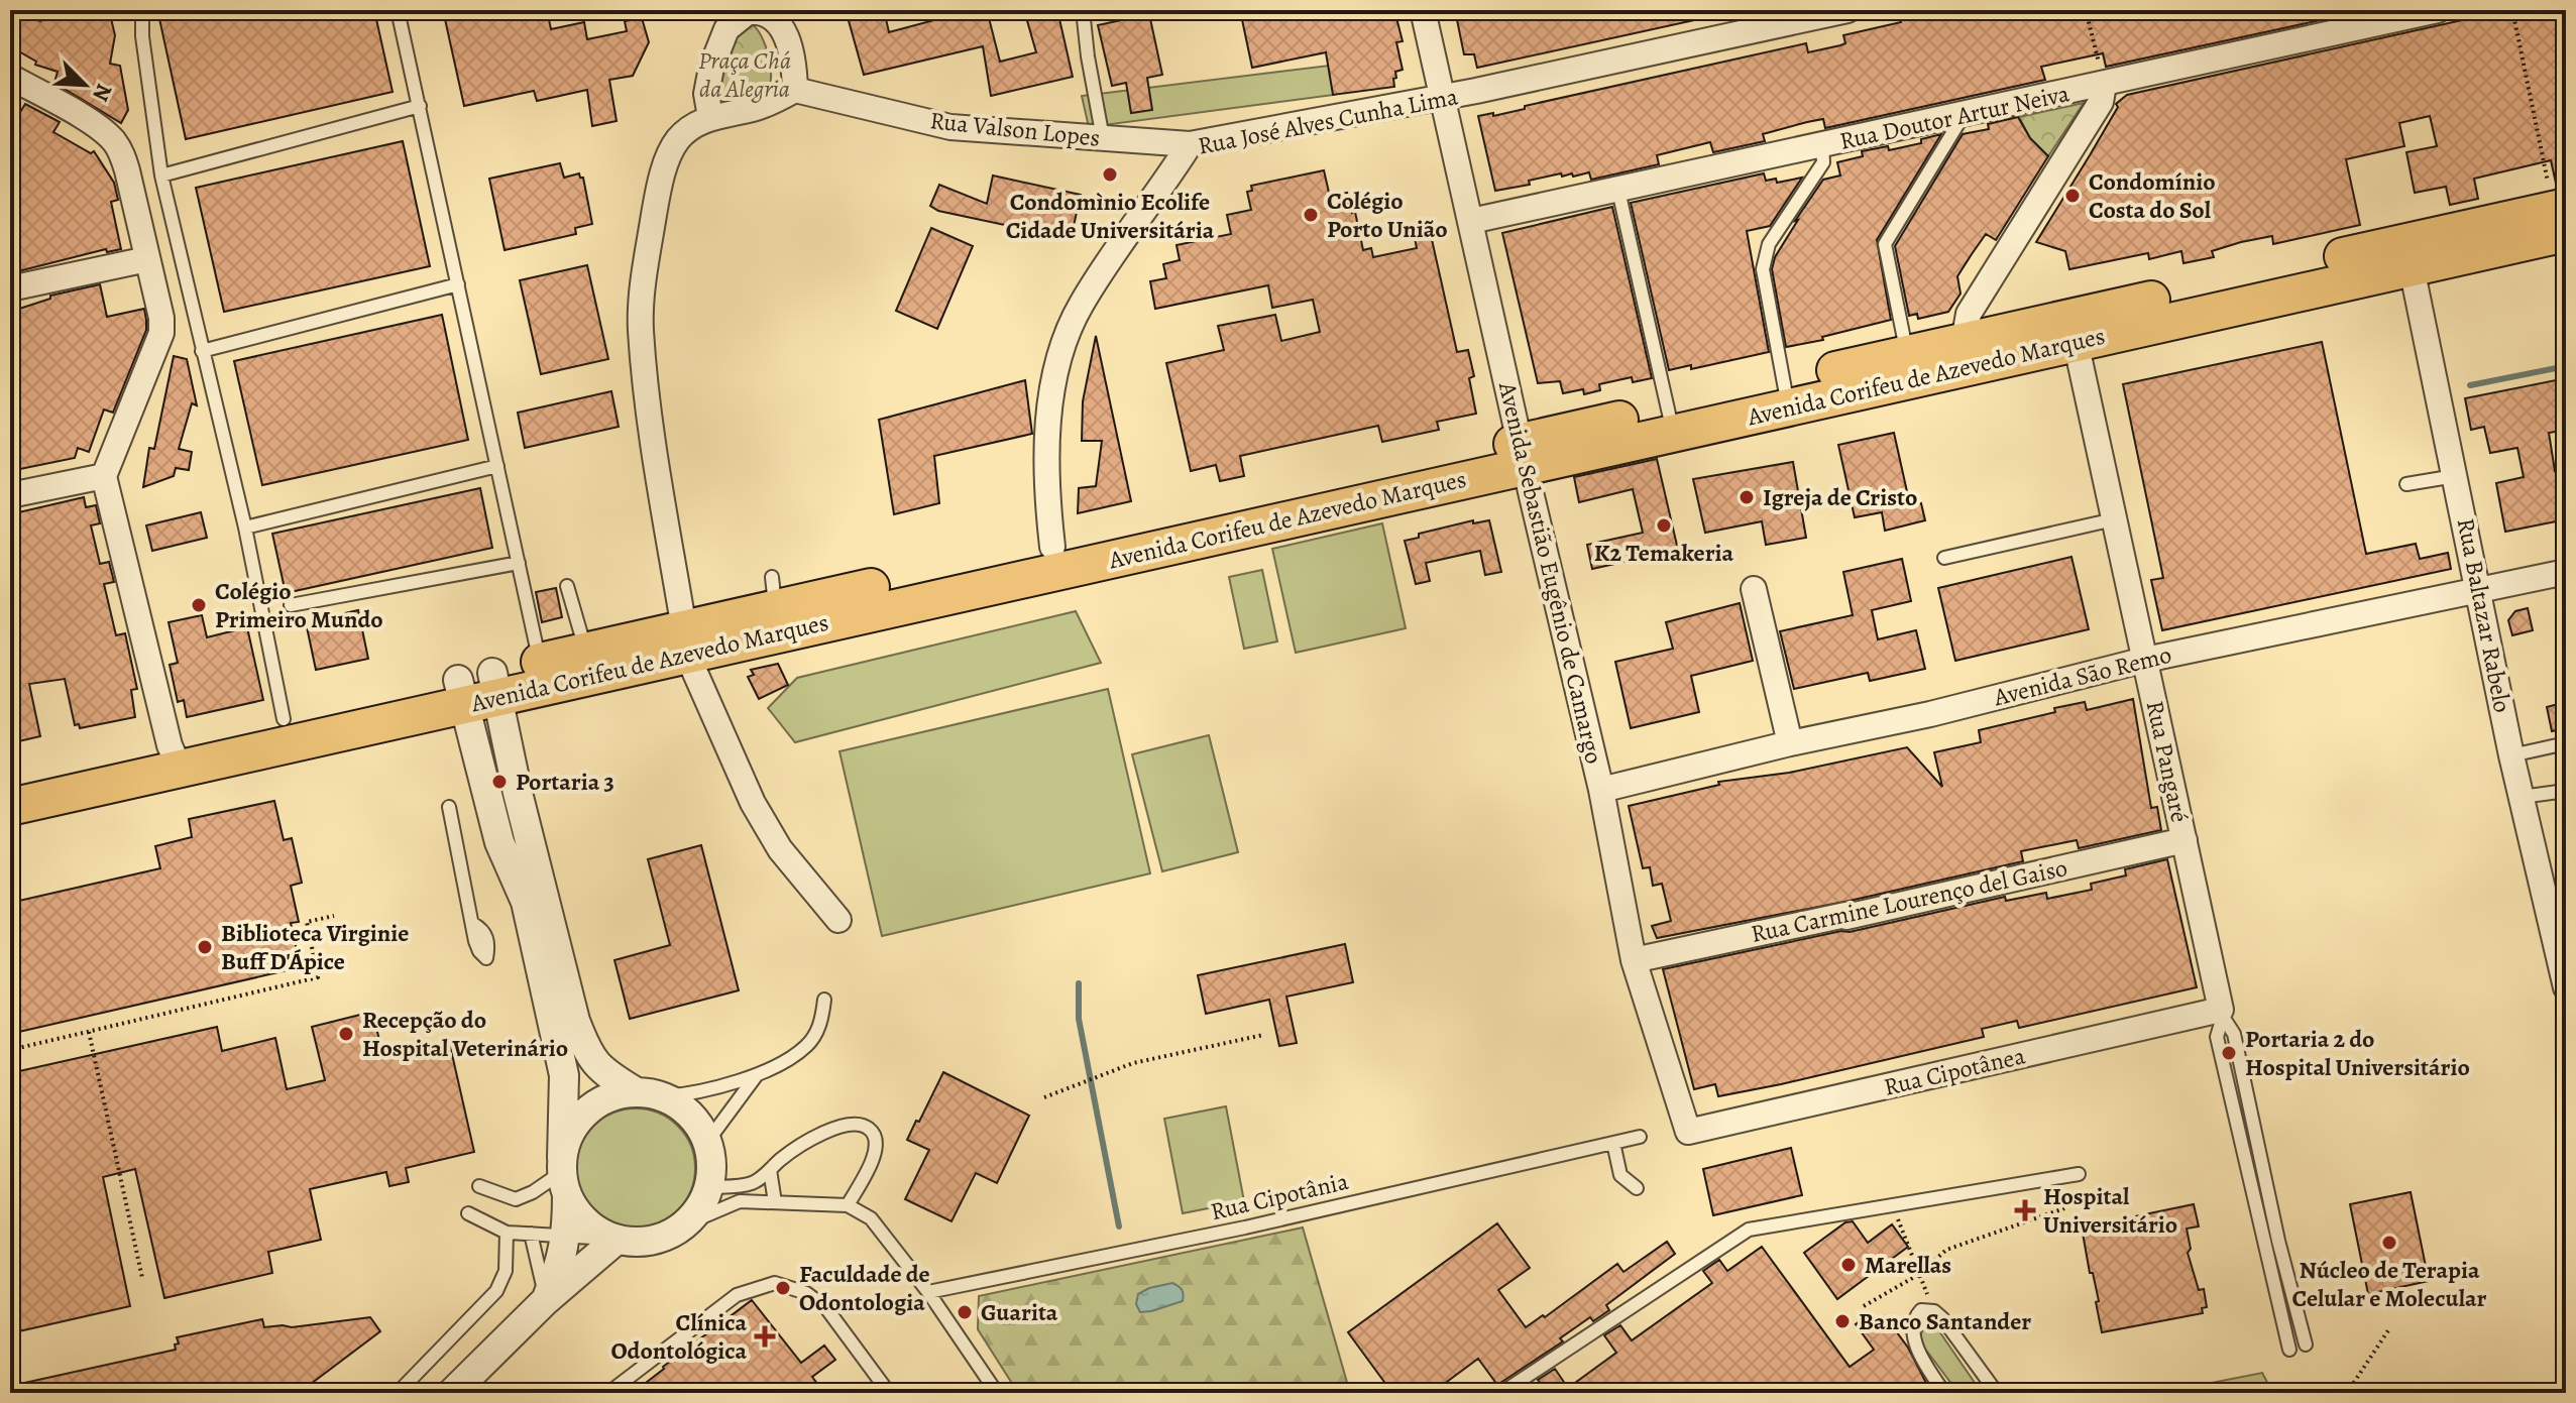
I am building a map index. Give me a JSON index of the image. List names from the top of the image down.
{
  "streets": {
    "main road": ["Avenida Corifeu de Azevedo Marques"],
    "street": [
      "Rua Doutor Artur Neiva",
      "Rua José Alves Cunha Lima",
      "Rua Valson Lopes",
      "Avenida Sebastião Eugênio de Camargo",
      "Rua Baltazar Rabelo",
      "Avenida São Remo",
      "Rua Pangaré",
      "Rua Carmine Lourenço del Gaiso",
      "Rua Cipotânea"
    ],
    "lane": ["Rua Cipotânia"]
  },
  "crossings": [
    ["Rua Doutor Artur Neiva", "Avenida Sebastião Eugênio de Camargo"],
    ["Rua José Alves Cunha Lima", "Rua Valson Lopes"],
    ["Rua José Alves Cunha Lima", "Avenida Corifeu de Azevedo Marques"],
    ["Rua José Alves Cunha Lima", "Avenida Sebastião Eugênio de Camargo"],
    ["Avenida Corifeu de Azevedo Marques", "Avenida Sebastião Eugênio de Camargo"],
    ["Avenida Corifeu de Azevedo Marques", "Rua Baltazar Rabelo"],
    ["Avenida Corifeu de Azevedo Marques", "Rua Pangaré"],
    ["Avenida Sebastião Eugênio de Camargo", "Avenida São Remo"],
    ["Avenida Sebastião Eugênio de Camargo", "Rua Carmine Lourenço del Gaiso"],
    ["Avenida Sebastião Eugênio de Camargo", "Rua Cipotânea"],
    ["Rua Baltazar Rabelo", "Avenida São Remo"],
    ["Avenida São Remo", "Rua Pangaré"],
    ["Rua Pangaré", "Rua Carmine Lourenço del Gaiso"],
    ["Rua Pangaré", "Rua Cipotânea"]
  ],
  "parks": ["Praça Chá da Alegria"],
  "places": {
    "other": [
      "Condomìnio Ecolife Cidade Universitária",
      "Condomínio Costa do Sol",
      "Colégio Porto União",
      "Igreja de Cristo",
      "K2 Temakeria",
      "Colégio Primeiro Mundo",
      "Portaria 3",
      "Biblioteca Virginie Buff D'Ápice",
      "Recepção do Hospital Veterinário",
      "Portaria 2 do Hospital Universitário",
      "Núcleo de Terapia Celular e Molecular",
      "Marellas",
      "Faculdade de Odontologia",
      "Guarita",
      "Banco Santander"
    ],
    "health": ["Hospital Universitário", "Clínica Odontológica"]
  },
  "north": "bottom right"
}
